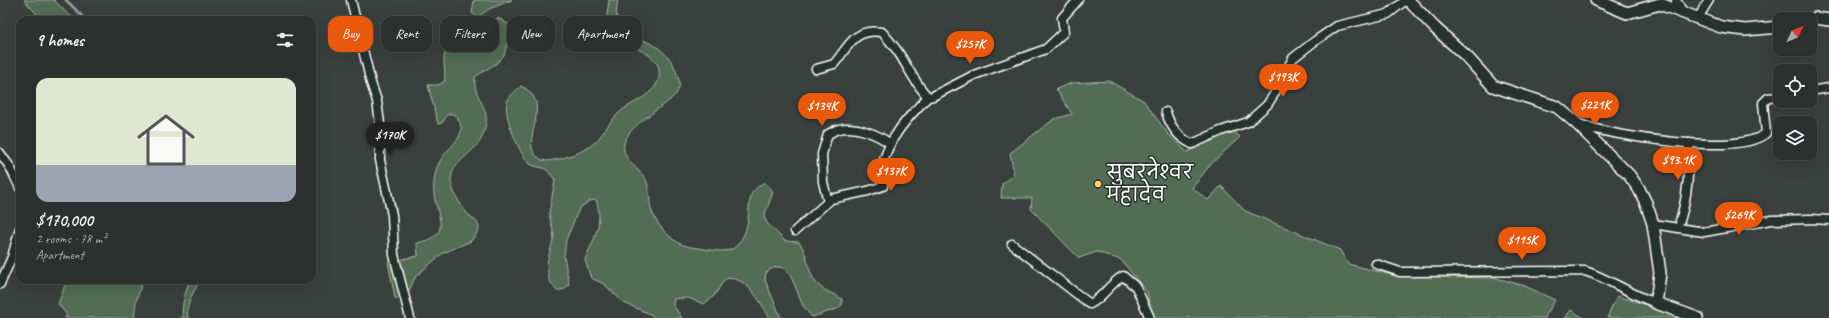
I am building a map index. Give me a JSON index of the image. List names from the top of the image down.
{
  "places": ["सुबरनेश्वर महादेव"],
  "north": "top right",
  "page": {
    "chip": [
      "Buy",
      "Rent",
      "Filters",
      "New",
      "Apartment"
    ],
    "heading": "9 homes",
    "price": [
      "$257K",
      "$193K",
      "$221K",
      "$134K",
      "$170K",
      "$93.1K",
      "$137K",
      "$269K",
      "$115K"
    ],
    "list": [
      {
        "name": "$170,000",
        "note": "2 rooms · 78 m² · Apartment"
      }
    ]
  }
}
